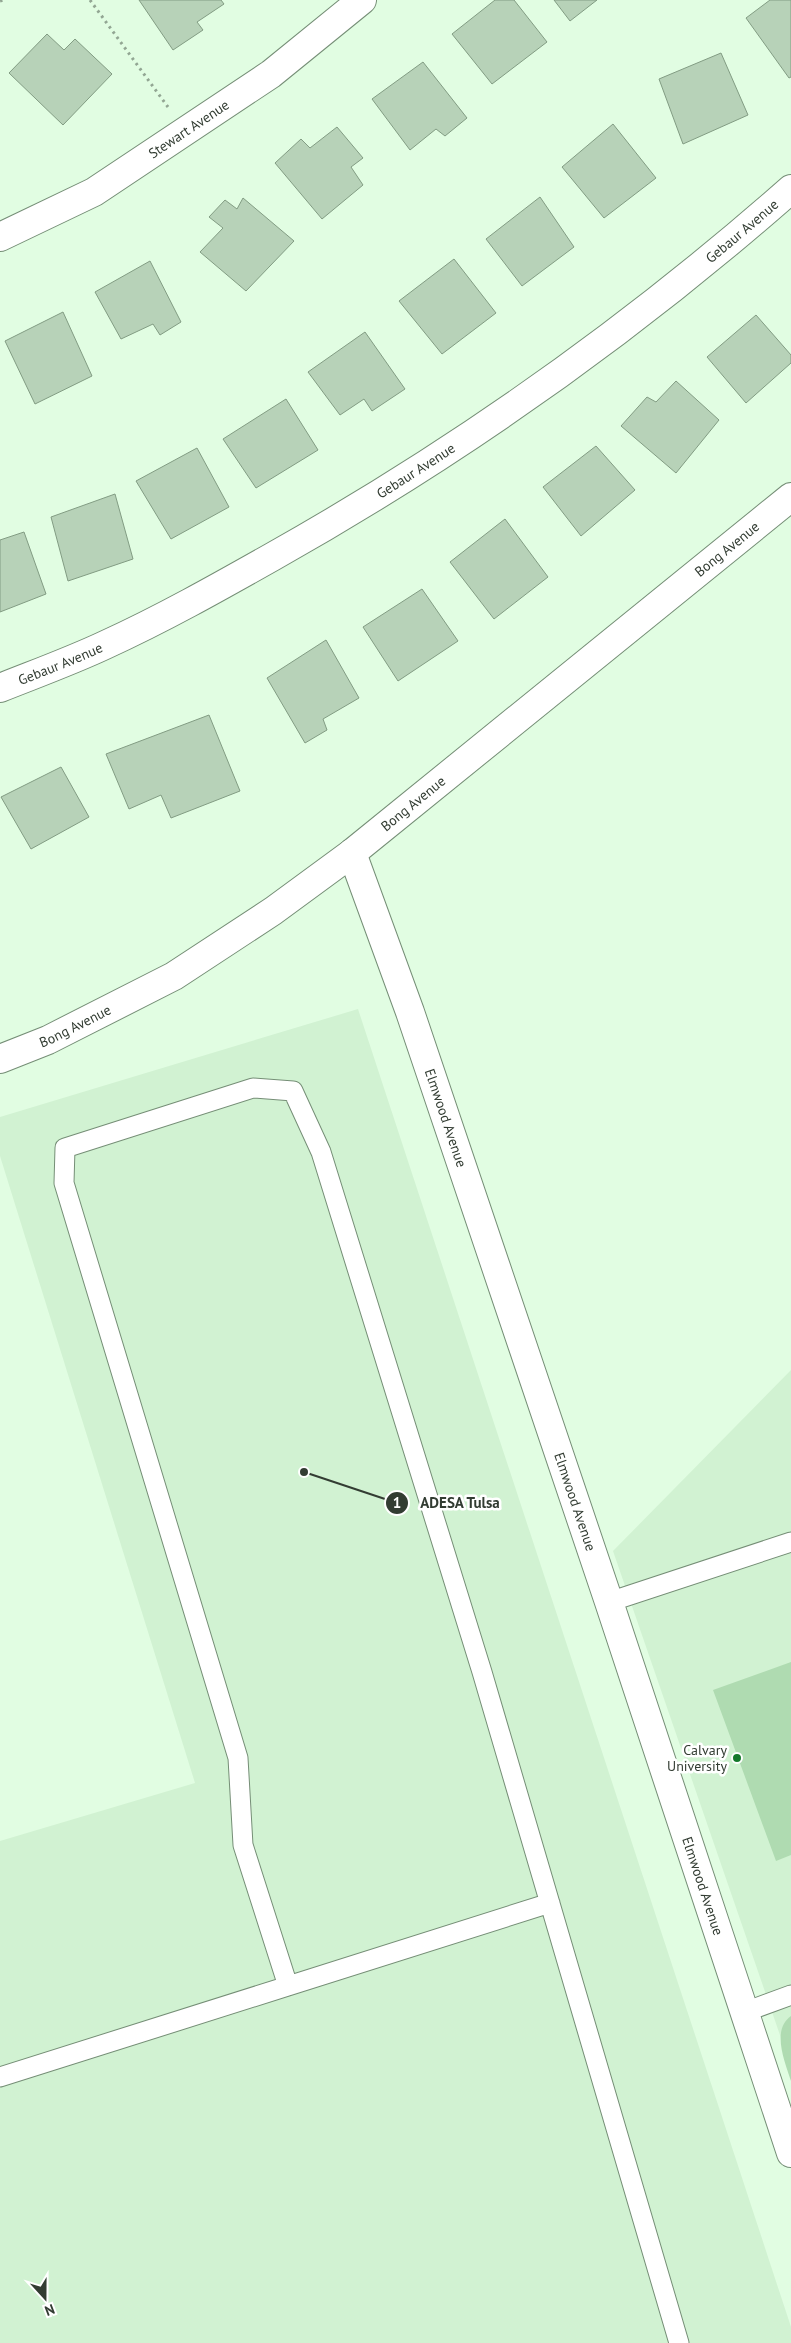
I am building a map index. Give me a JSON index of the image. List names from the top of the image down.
{
  "streets": {
    "street": [
      "Stewart Avenue",
      "Gebaur Avenue",
      "Bong Avenue",
      "Elmwood Avenue"
    ]
  },
  "crossings": [
    ["Bong Avenue", "Elmwood Avenue"]
  ],
  "places": ["ADESA Tulsa", "Calvary University"],
  "north": "bottom"
}
